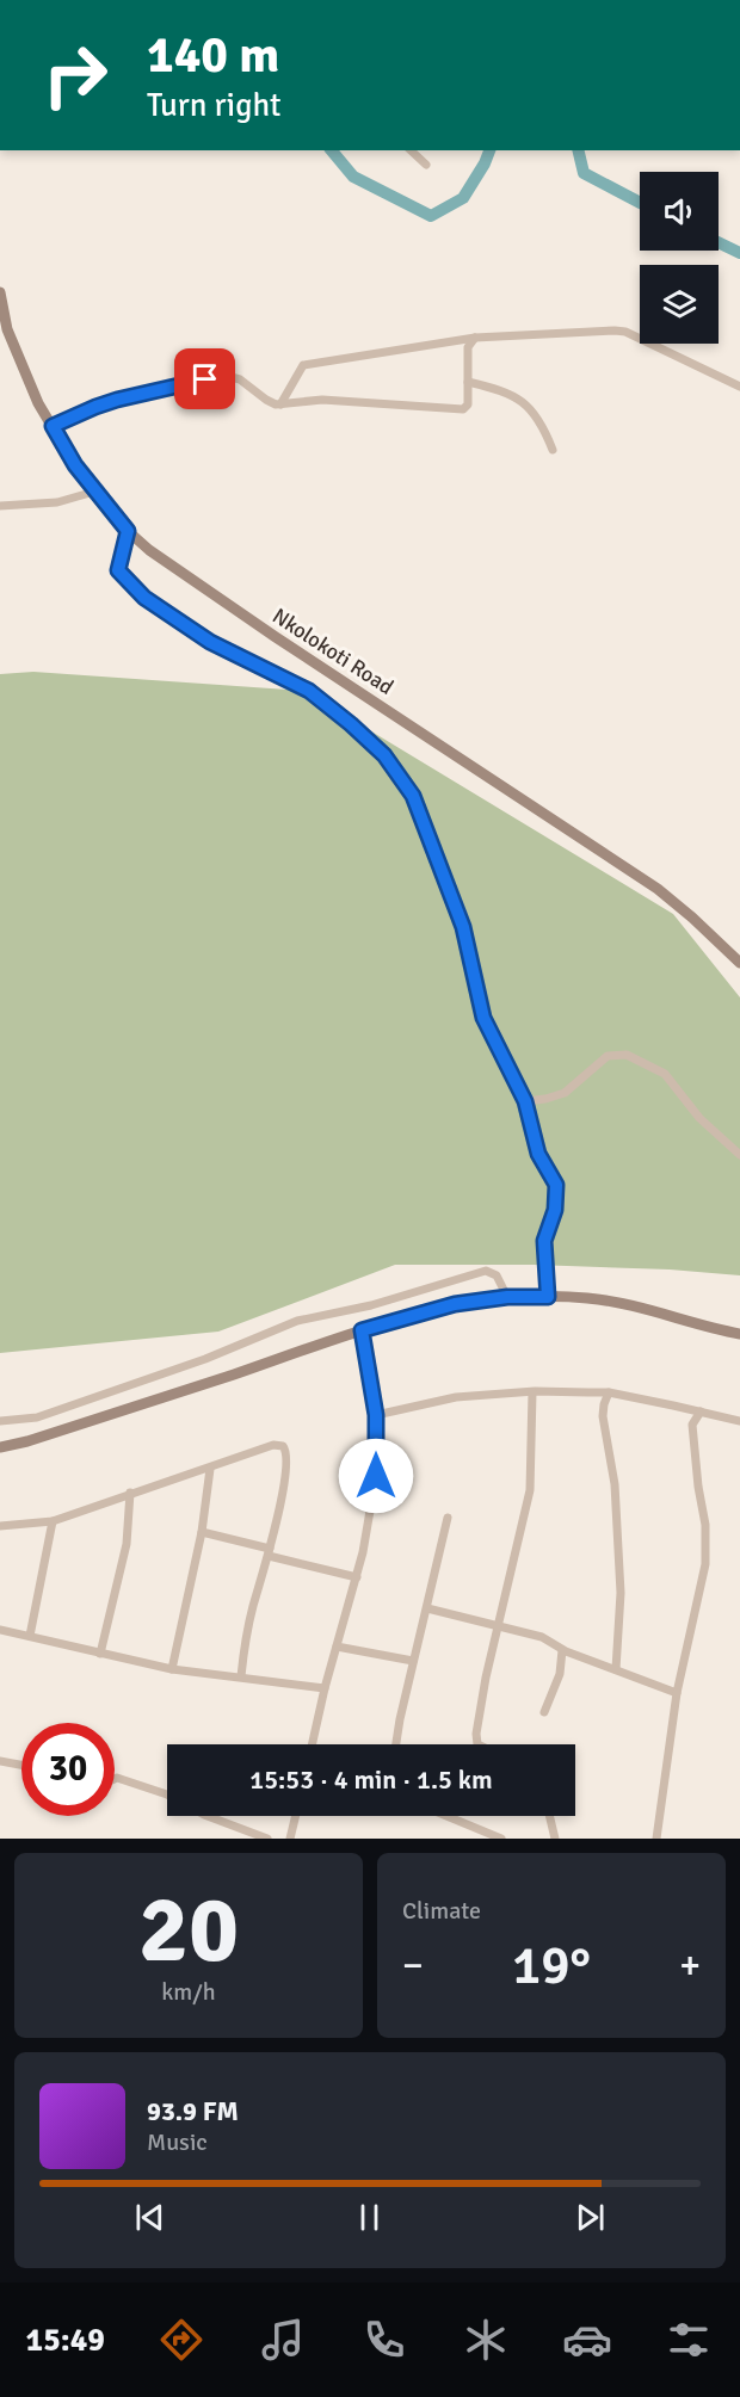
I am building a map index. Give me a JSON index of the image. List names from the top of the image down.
{
  "streets": {
    "main road": ["Nkolokoti Road"]
  },
  "page": {
    "turn": ["140 m", "Turn right"],
    "limit": "30",
    "trip": "15:53 · 4 min · 1.5 km",
    "tile": [
      ["20", "km/h"],
      "Climate"
    ],
    "heat": ["−", "19°", "+"],
    "song": ["93.9 FM", "Music"],
    "tabs": "15:49"
  }
}
